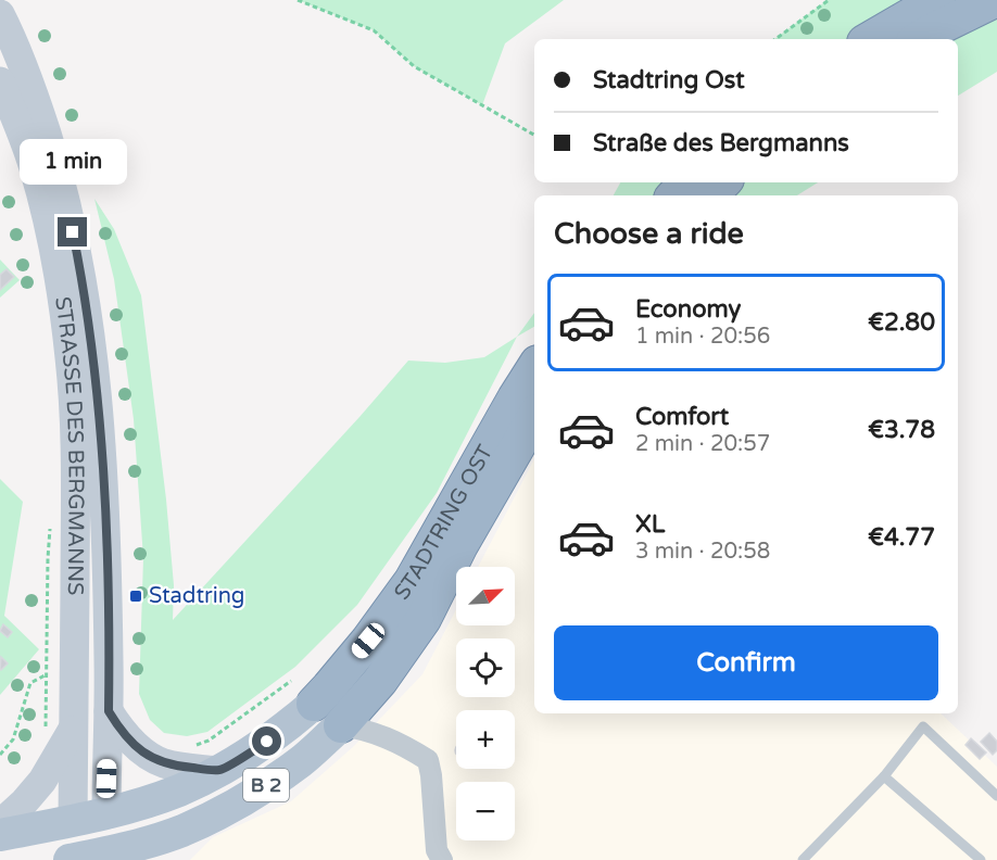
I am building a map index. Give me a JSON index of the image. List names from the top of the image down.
{
  "streets": {
    "highway": ["STADTRING OST", "B 2"],
    "main road": ["STRASSE DES BERGMANNS"]
  },
  "crossings": [
    ["STRASSE DES BERGMANNS", "STADTRING OST"],
    ["STADTRING OST", "B 2"]
  ],
  "places": {
    "transit": ["Stadtring"]
  },
  "north": "top right",
  "page": {
    "banner": ["Stadtring Ost", "Straße des Bergmanns"],
    "bubble": "1 min",
    "heading": "Choose a ride",
    "list": [
      {
        "name": "Economy",
        "note": "1 min · 20:56",
        "value": "€2.80"
      },
      {
        "name": "Comfort",
        "note": "2 min · 20:57",
        "value": "€3.78"
      },
      {
        "name": "XL",
        "note": "3 min · 20:58",
        "value": "€4.77"
      }
    ],
    "map_buttons": ["+", "−"],
    "buttons": "Confirm"
  }
}
